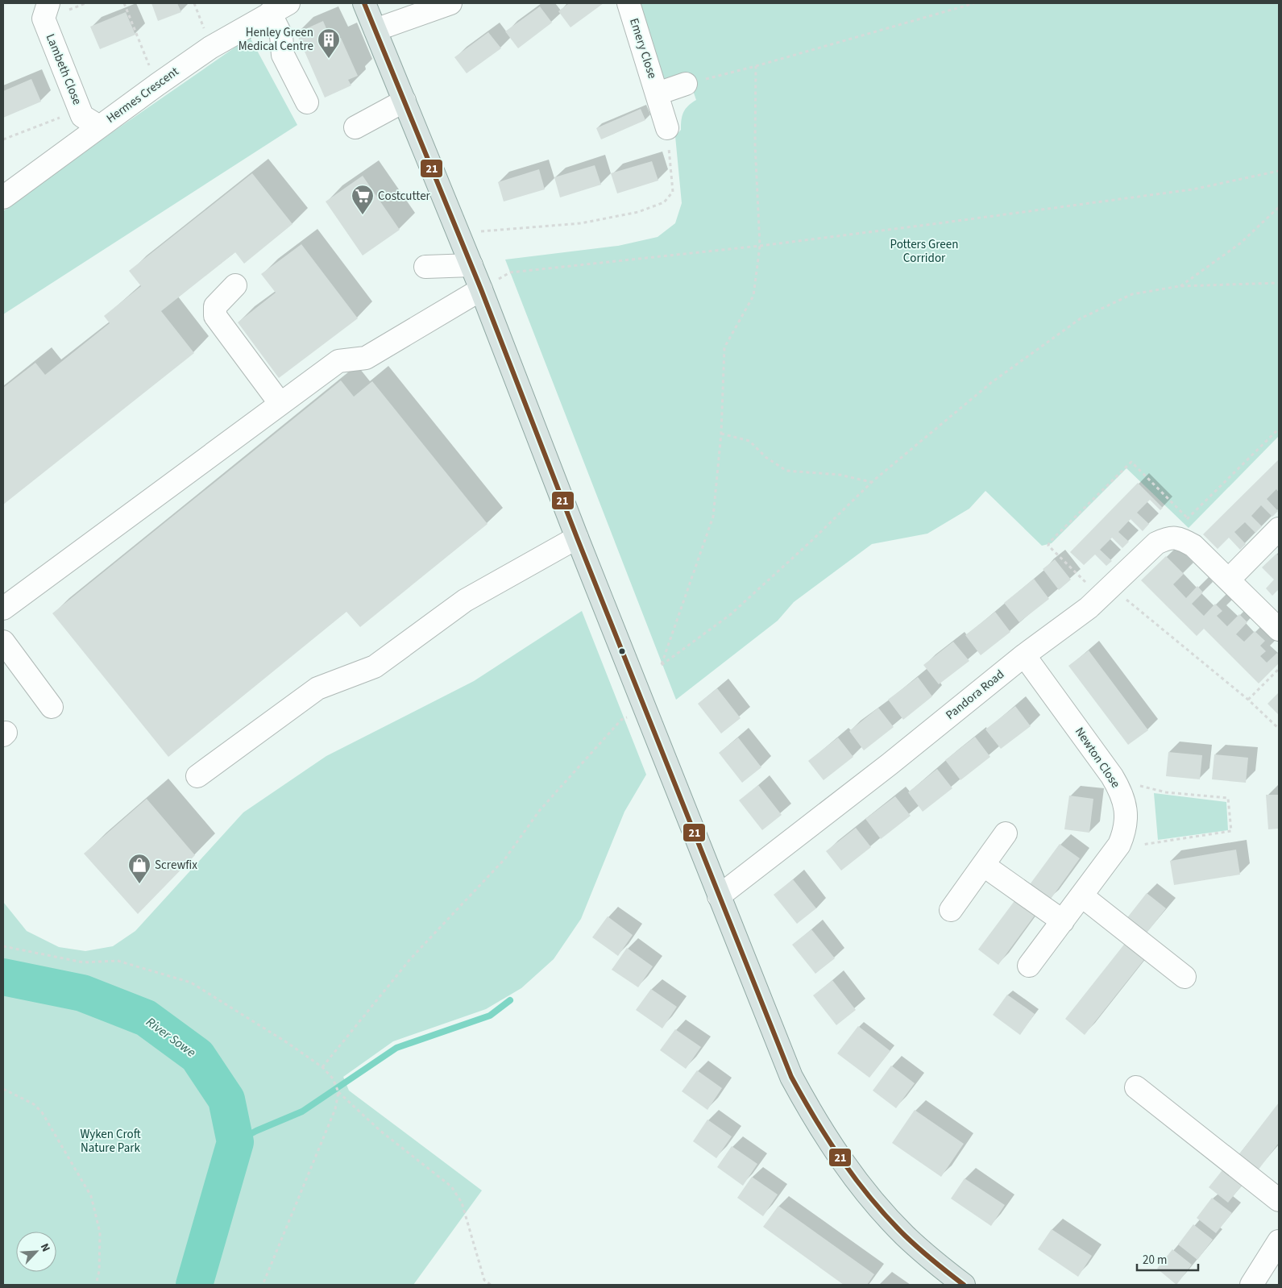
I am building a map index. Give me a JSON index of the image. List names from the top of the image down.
{
  "streets": {
    "street": [
      "Emery Close",
      "Lambeth Close",
      "Hermes Crescent",
      "Pandora Road",
      "Newton Close"
    ]
  },
  "crossings": [
    ["Lambeth Close", "Hermes Crescent"],
    ["Pandora Road", "Newton Close"]
  ],
  "water": ["River Sowe"],
  "parks": ["Potters Green Corridor", "Wyken Croft Nature Park"],
  "places": {
    "building": ["Henley Green Medical Centre"],
    "supermarket": ["Costcutter"],
    "shop": ["Screwfix"]
  },
  "lines": ["transit line 21"],
  "scale_bar": "20 m",
  "north": "top right"
}
